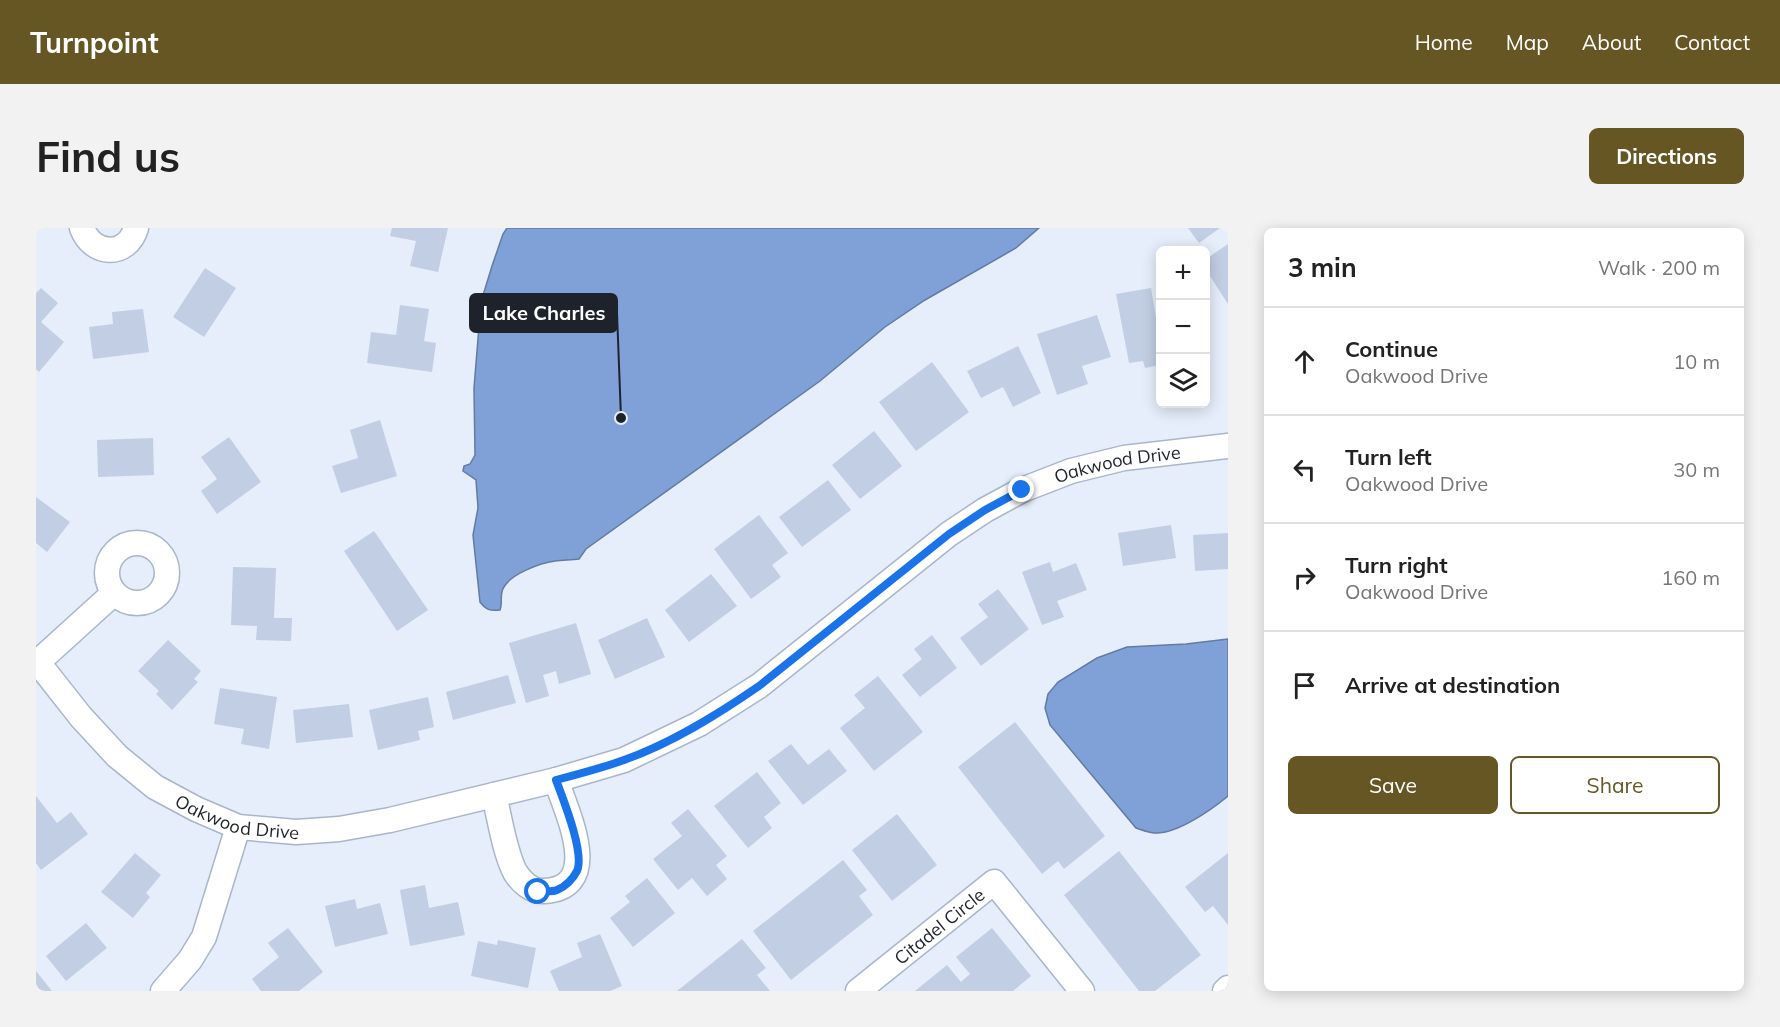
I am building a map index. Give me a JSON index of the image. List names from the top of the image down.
{
  "streets": {
    "street": ["Oakwood Drive", "Citadel Circle"]
  },
  "places": ["Lake Charles"],
  "page": {
    "header": "Turnpoint",
    "nav": [
      "Home",
      "Map",
      "About",
      "Contact"
    ],
    "buttons": [
      "Directions",
      ["Save", "Share"]
    ],
    "title": "Find us",
    "heading": ["3 min", "Walk · 200 m"],
    "map_buttons": ["+", "−"],
    "list": [
      ["Continue", "Oakwood Drive", "10 m"],
      ["Turn left", "Oakwood Drive", "30 m"],
      ["Turn right", "Oakwood Drive", "160 m"],
      "Arrive at destination"
    ]
  }
}
